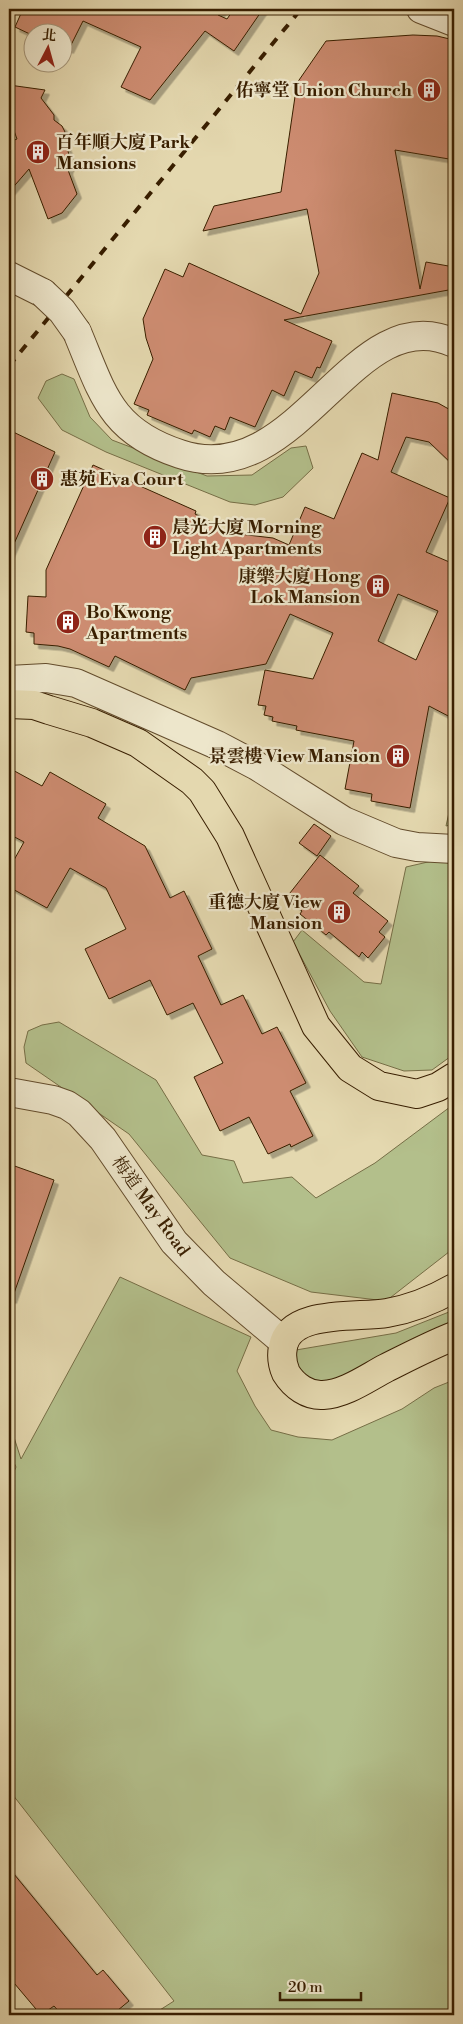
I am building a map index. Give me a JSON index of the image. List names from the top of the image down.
{
  "streets": {
    "street": ["梅道 May Road"]
  },
  "places": {
    "building": [
      "佑寧堂 Union Church",
      "百年順大廈 Park Mansions",
      "惠苑 Eva Court",
      "晨光大廈 Morning Light Apartments",
      "康樂大廈 Hong Lok Mansion",
      "Bo Kwong Apartments",
      "景雲樓 View Mansion",
      "重德大廈 View Mansion"
    ]
  },
  "scale_bar": "20 m",
  "north": "top"
}
